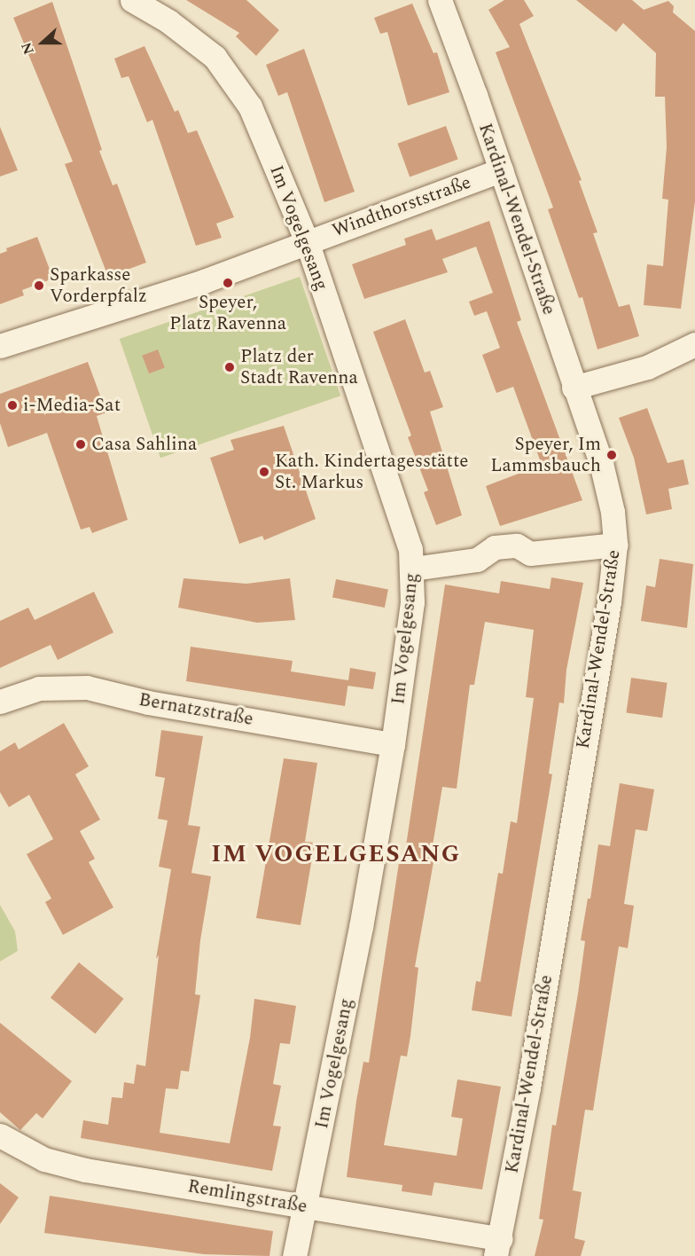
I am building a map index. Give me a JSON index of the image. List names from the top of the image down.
{
  "streets": {
    "street": [
      "Windthorststraße",
      "Kardinal-Wendel-Straße",
      "Im Vogelgesang",
      "Bernatzstraße",
      "Remlingstraße"
    ]
  },
  "crossings": [
    ["Windthorststraße", "Kardinal-Wendel-Straße"],
    ["Windthorststraße", "Im Vogelgesang"],
    ["Kardinal-Wendel-Straße", "Remlingstraße"],
    ["Im Vogelgesang", "Bernatzstraße"],
    ["Im Vogelgesang", "Remlingstraße"]
  ],
  "districts": ["IM VOGELGESANG"],
  "places": [
    "Speyer, Platz Ravenna",
    "Sparkasse Vorderpfalz",
    "Platz der Stadt Ravenna",
    "i-Media-Sat",
    "Casa Sahlina",
    "Speyer, Im Lammsbauch",
    "Kath. Kindertagesstätte St. Markus"
  ],
  "north": "left"
}
